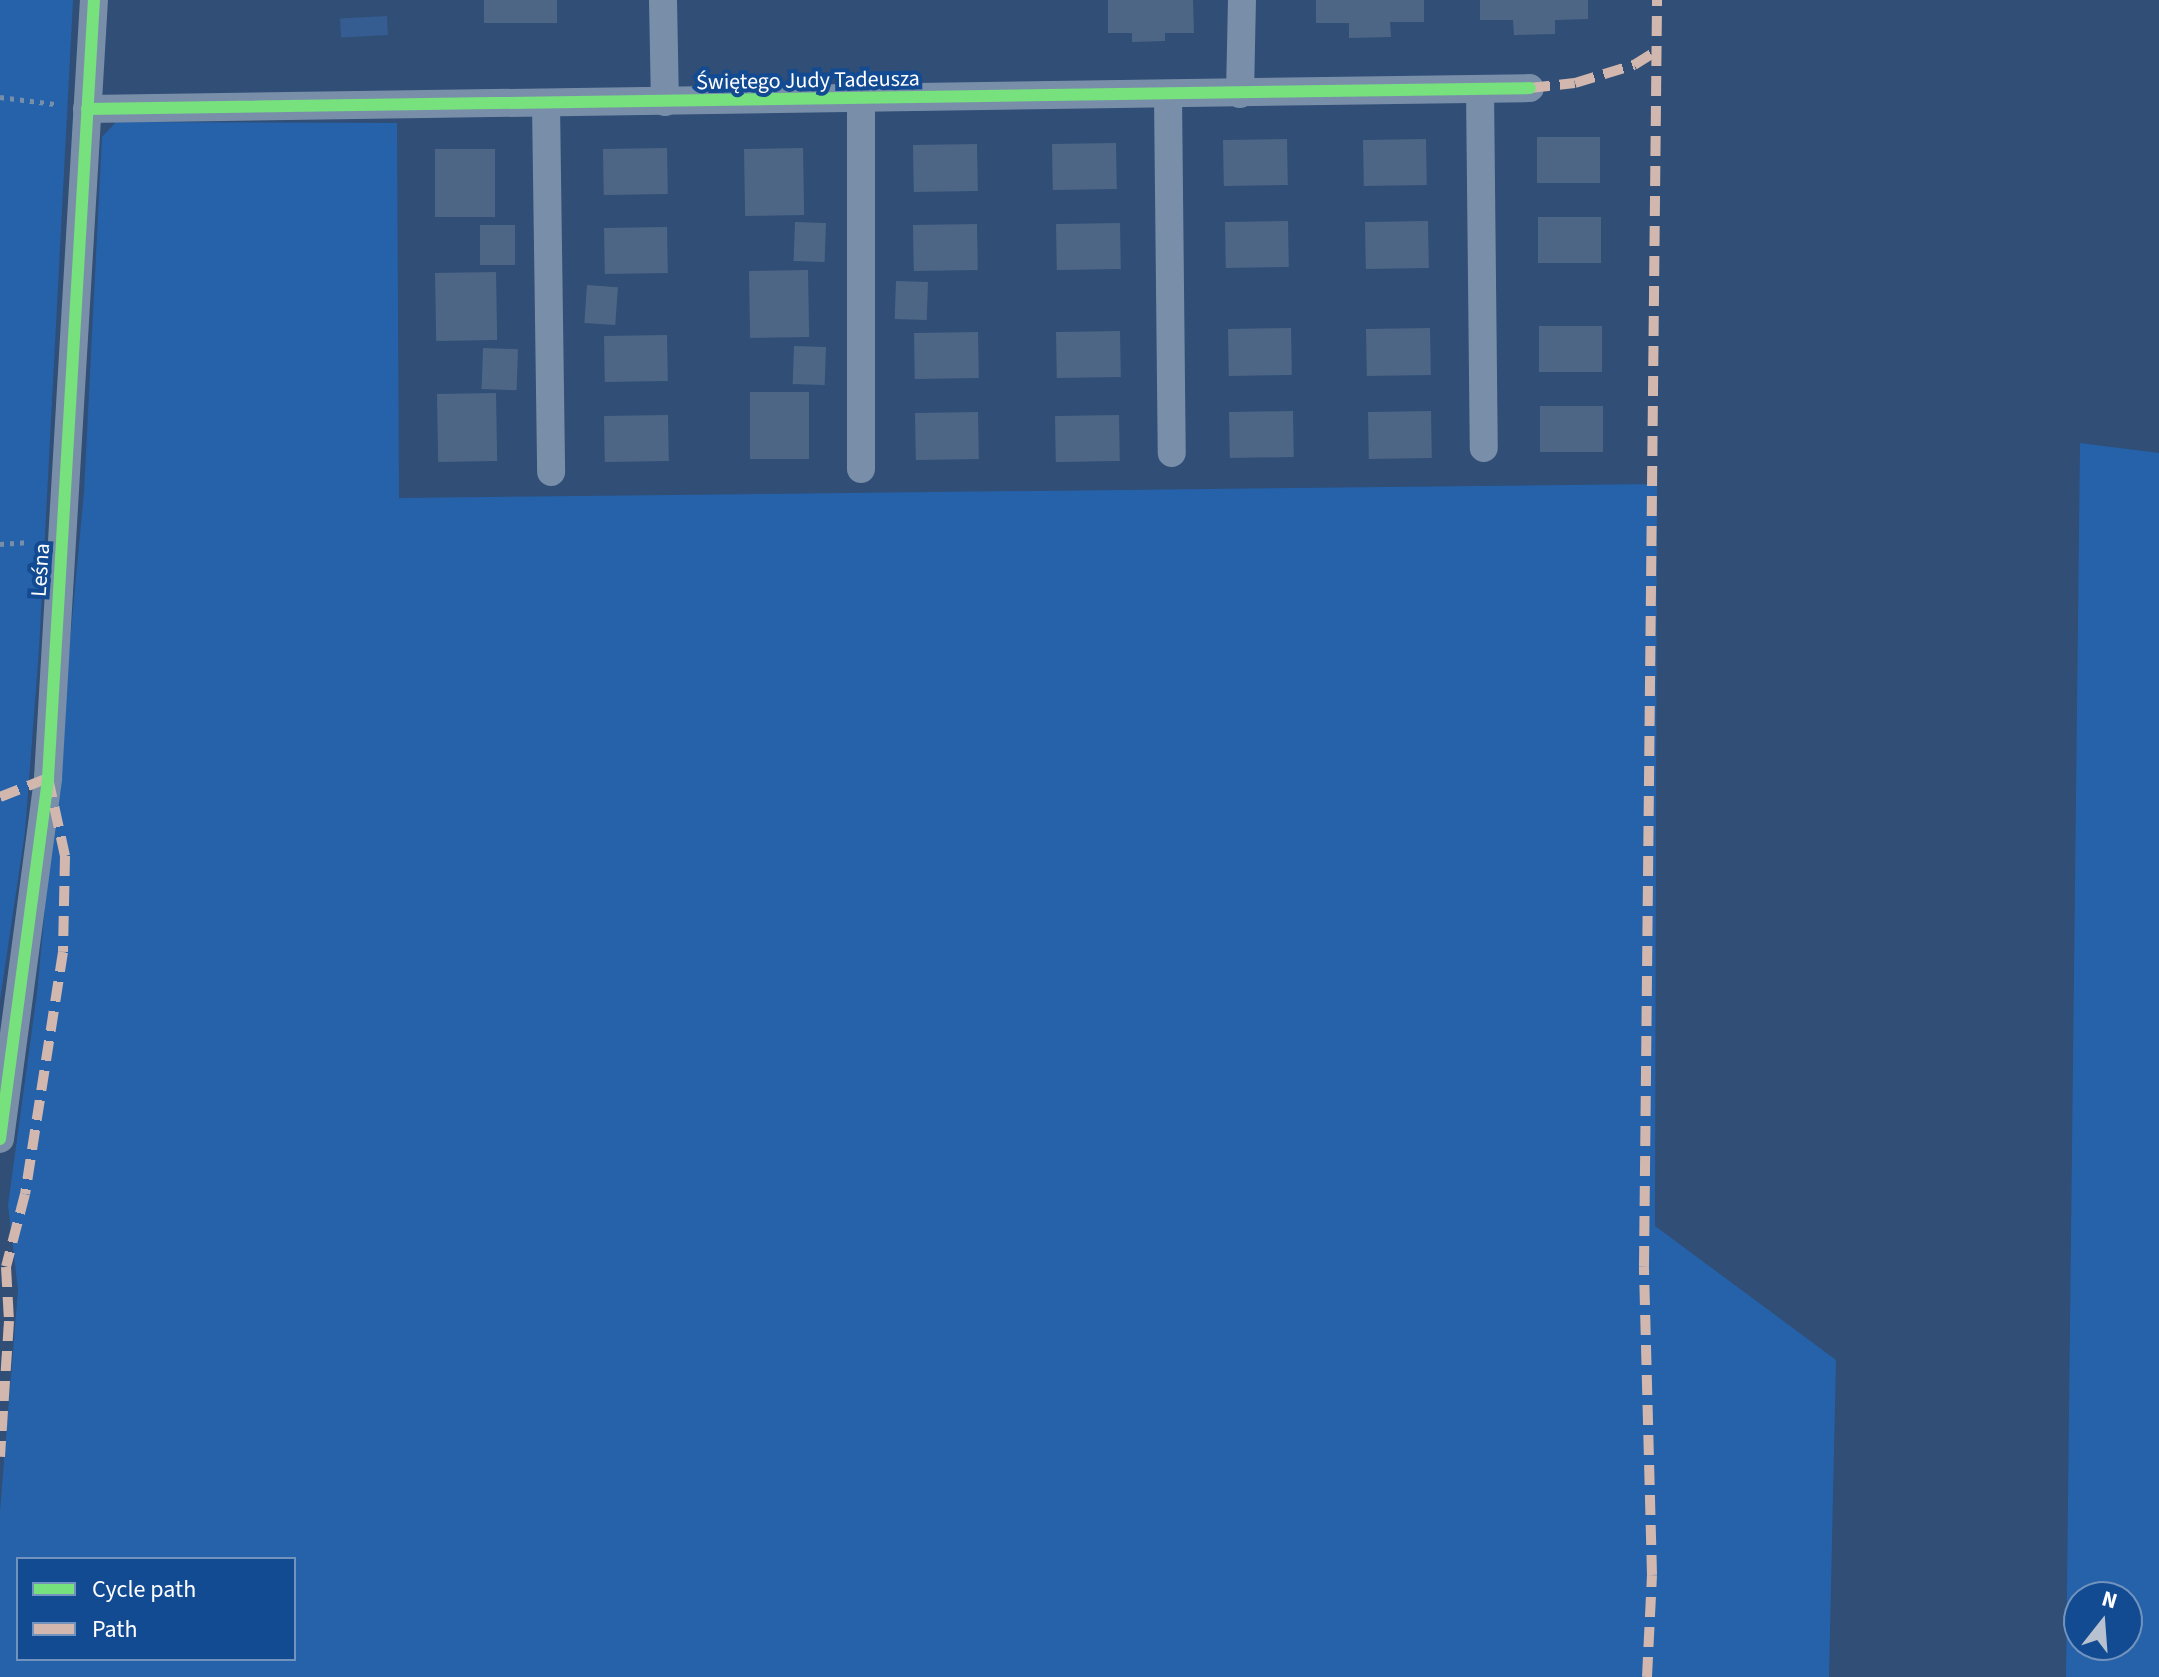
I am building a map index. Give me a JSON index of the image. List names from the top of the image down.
{
  "streets": {
    "street": ["Świętego Judy Tadeusza", "Leśna"]
  },
  "crossings": [
    ["Świętego Judy Tadeusza", "Leśna"]
  ],
  "legend": ["Cycle path", "Path"],
  "north": "top"
}
